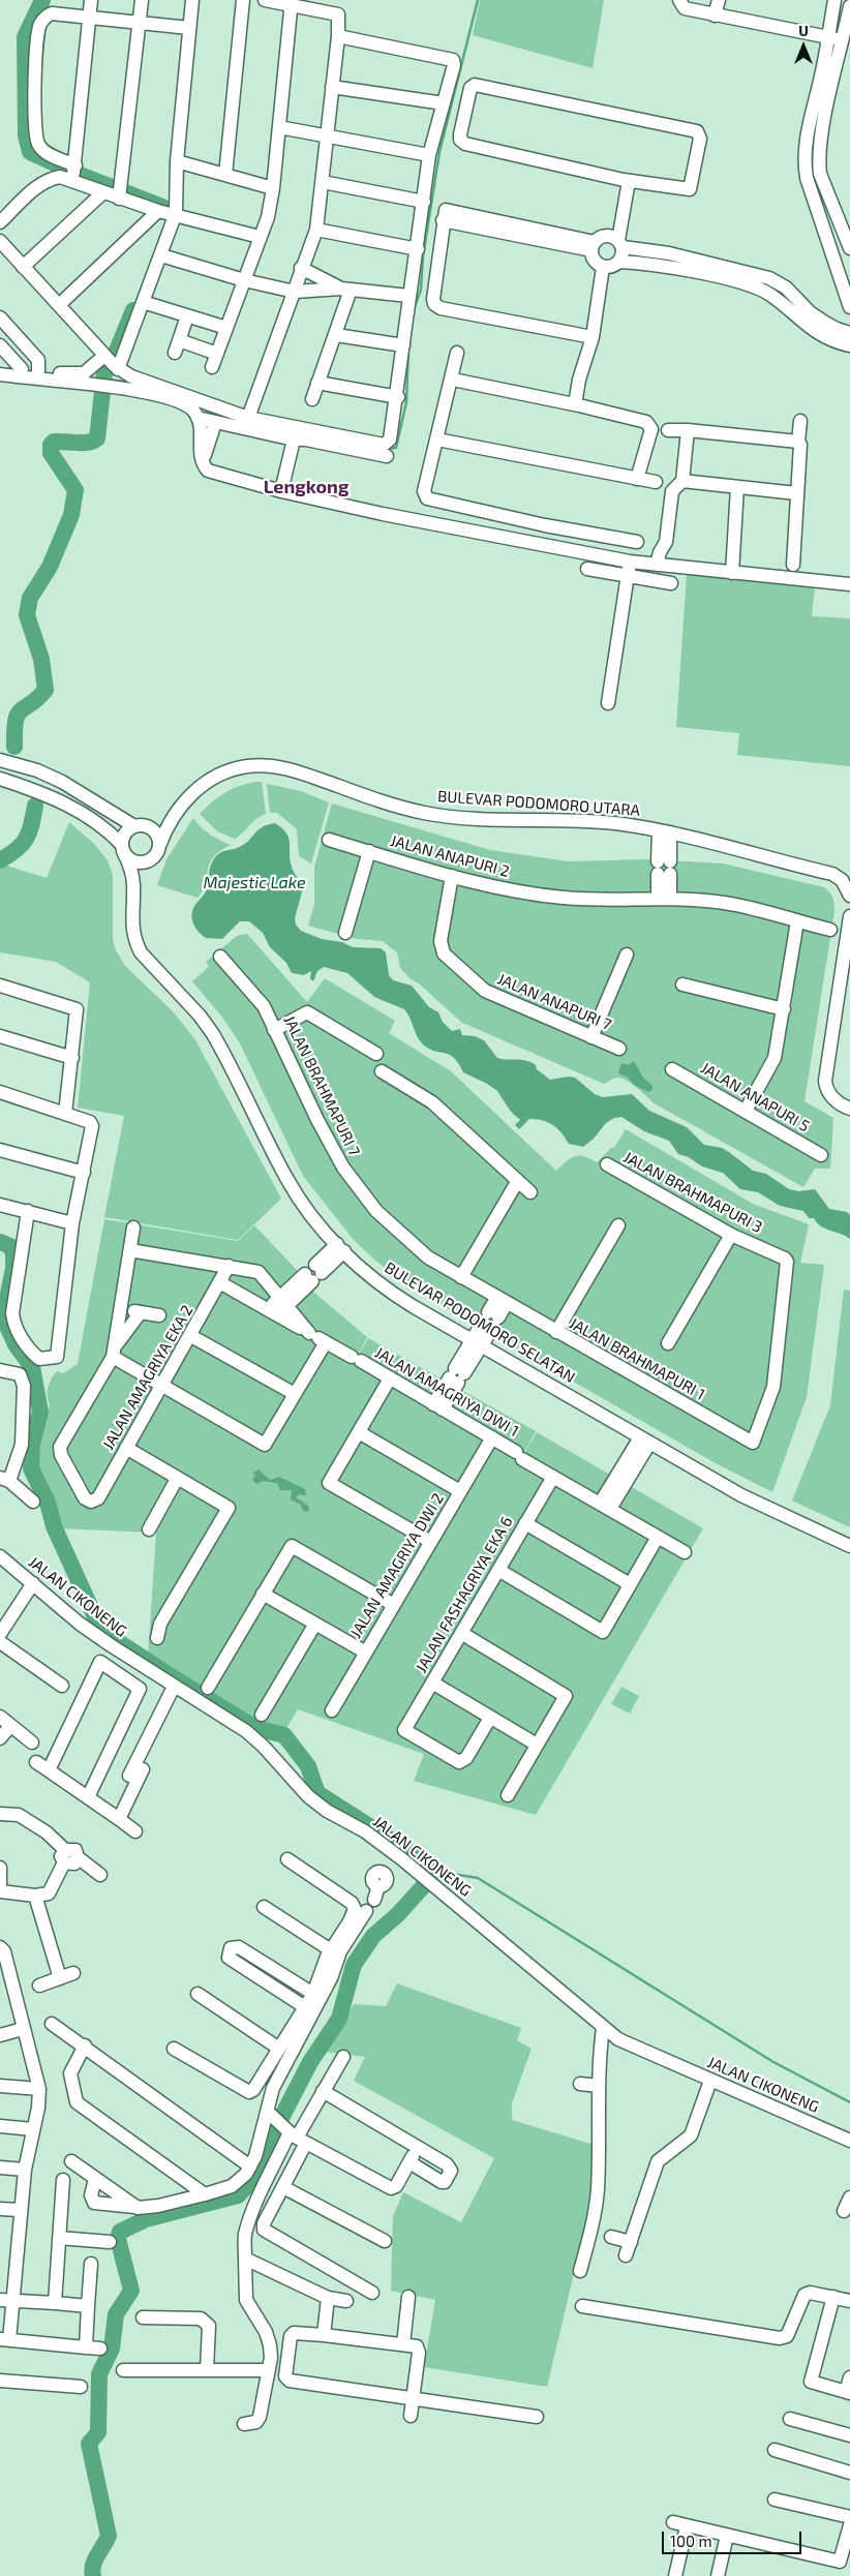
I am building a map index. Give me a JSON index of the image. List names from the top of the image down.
{
  "streets": {
    "street": [
      "BULEVAR PODOMORO UTARA",
      "JALAN ANAPURI 2",
      "JALAN ANAPURI 7",
      "JALAN BRAHMAPURI 7",
      "JALAN ANAPURI 5",
      "JALAN BRAHMAPURI 3",
      "BULEVAR PODOMORO SELATAN",
      "JALAN BRAHMAPURI 1",
      "JALAN AMAGRIYA EKA 2",
      "JALAN AMAGRIYA DWI 1",
      "JALAN AMAGRIYA DWI 2",
      "JALAN FASHAGRIYA EKA 6",
      "JALAN CIKONENG"
    ]
  },
  "crossings": [
    ["BULEVAR PODOMORO UTARA", "BULEVAR PODOMORO SELATAN"],
    ["JALAN ANAPURI 2", "JALAN ANAPURI 7"],
    ["JALAN BRAHMAPURI 7", "JALAN BRAHMAPURI 1"],
    ["JALAN BRAHMAPURI 3", "JALAN BRAHMAPURI 1"],
    ["JALAN AMAGRIYA EKA 2", "JALAN AMAGRIYA DWI 1"],
    ["JALAN AMAGRIYA DWI 1", "JALAN AMAGRIYA DWI 2"],
    ["JALAN AMAGRIYA DWI 1", "JALAN FASHAGRIYA EKA 6"]
  ],
  "districts": ["Lengkong"],
  "water": ["Majestic Lake"],
  "scale_bar": "100 m",
  "north": "top"
}
